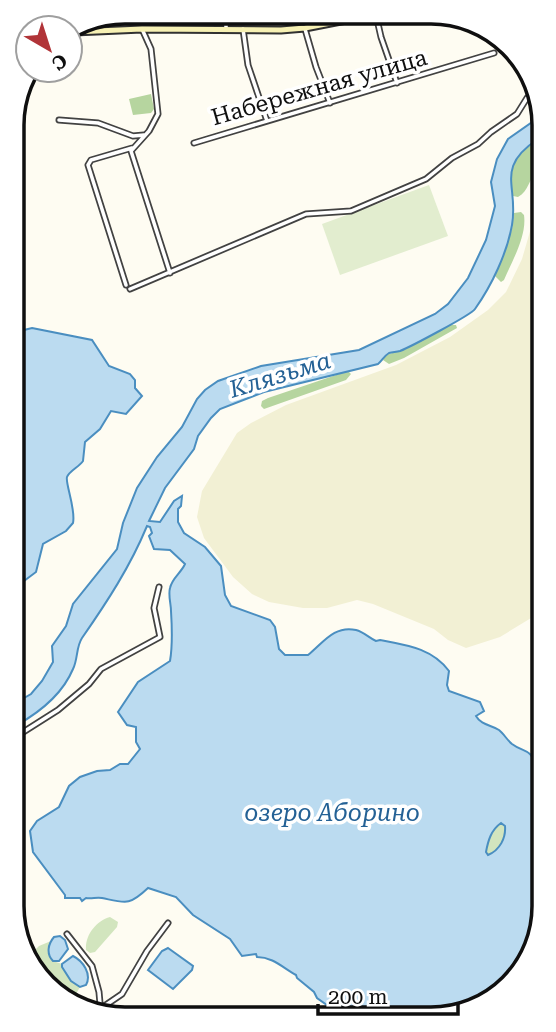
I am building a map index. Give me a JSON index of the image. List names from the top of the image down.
{
  "streets": {
    "street": ["Набережная улица"]
  },
  "water": ["Клязьма", "озеро Аборино"],
  "scale_bar": "200 m",
  "north": "bottom right"
}
